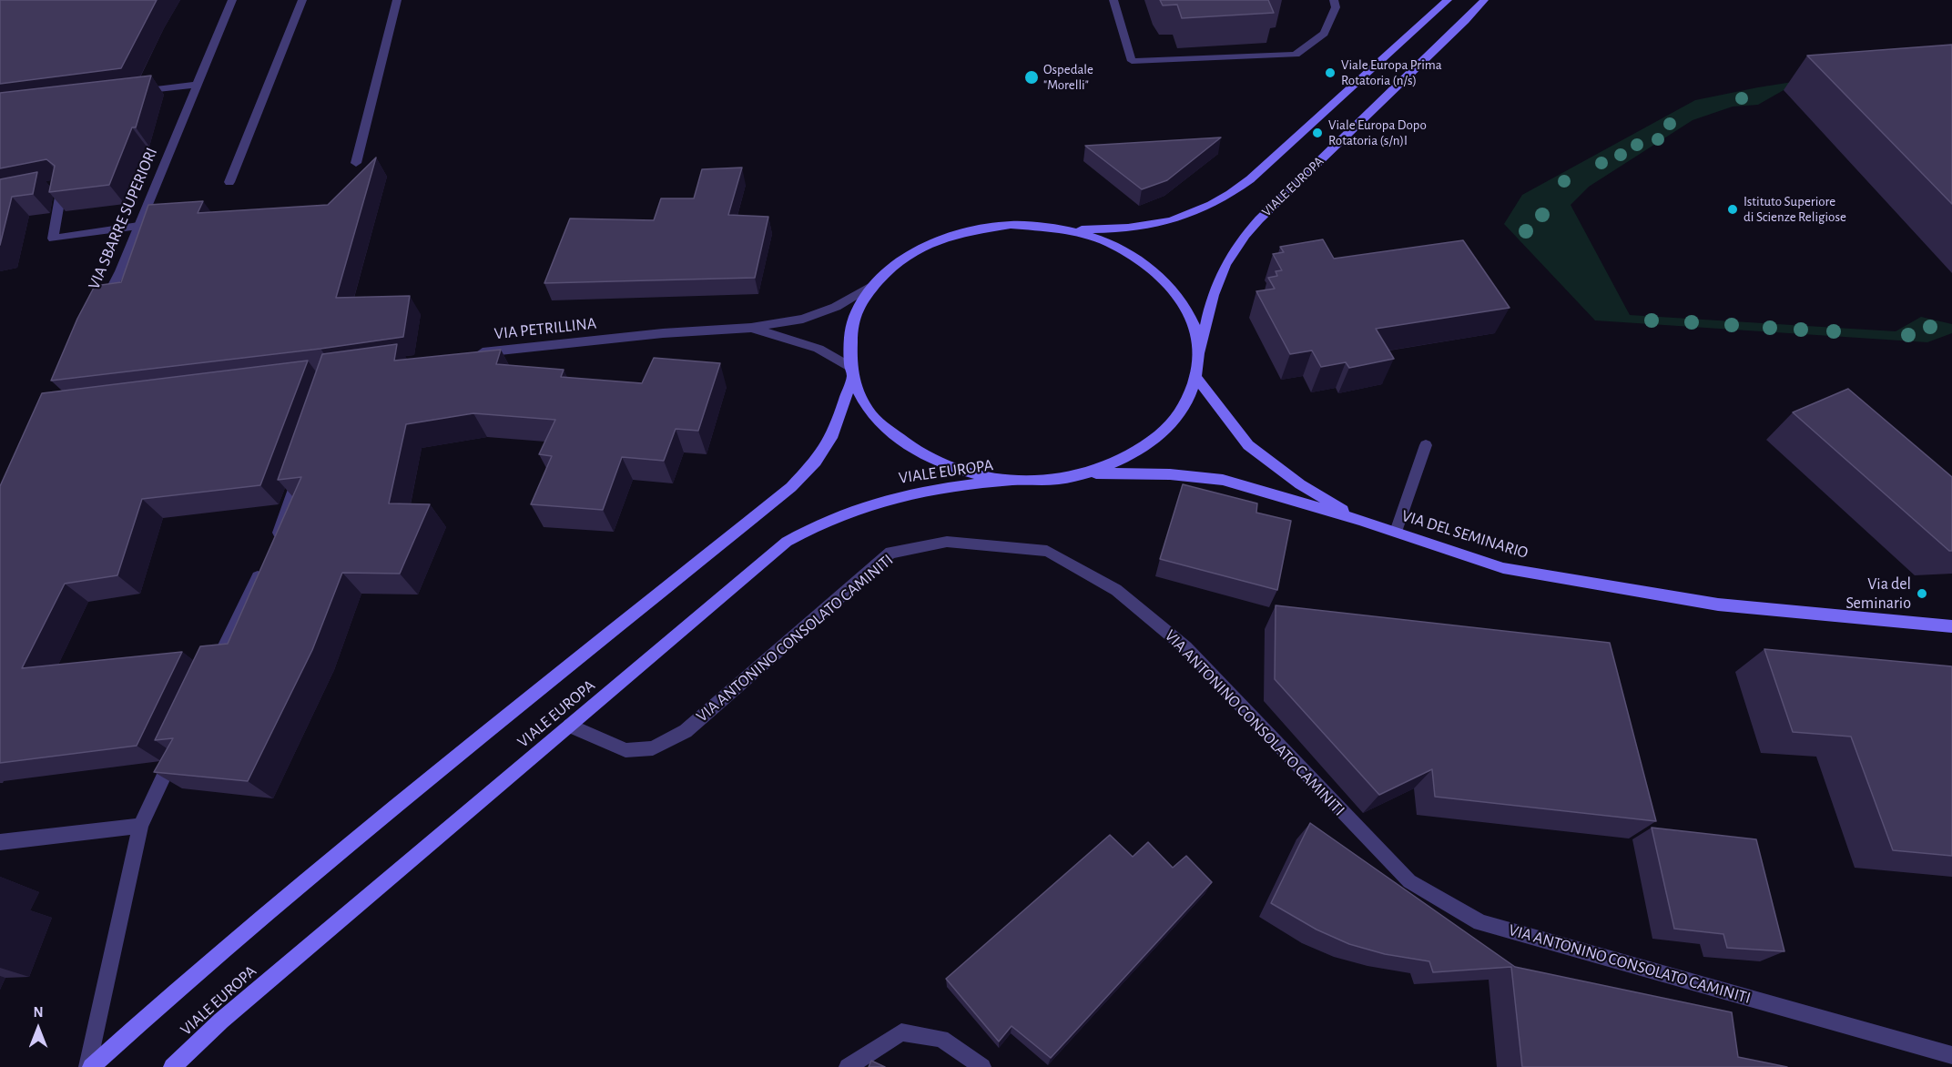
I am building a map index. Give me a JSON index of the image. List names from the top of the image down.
{
  "streets": {
    "main road": ["VIALE EUROPA", "VIA DEL SEMINARIO"],
    "street": ["VIA SBARRE SUPERIORI", "VIA PETRILLINA", "VIA ANTONINO CONSOLATO CAMINITI"]
  },
  "crossings": [
    ["VIALE EUROPA", "VIA ANTONINO CONSOLATO CAMINITI"]
  ],
  "places": [
    "Viale Europa Prima Rotatoria (n/s)",
    "Ospedale \"Morelli\"",
    "Viale Europa Dopo Rotatoria (s/n)I",
    "Istituto Superiore di Scienze Religiose",
    "Via del Seminario"
  ],
  "north": "top"
}
